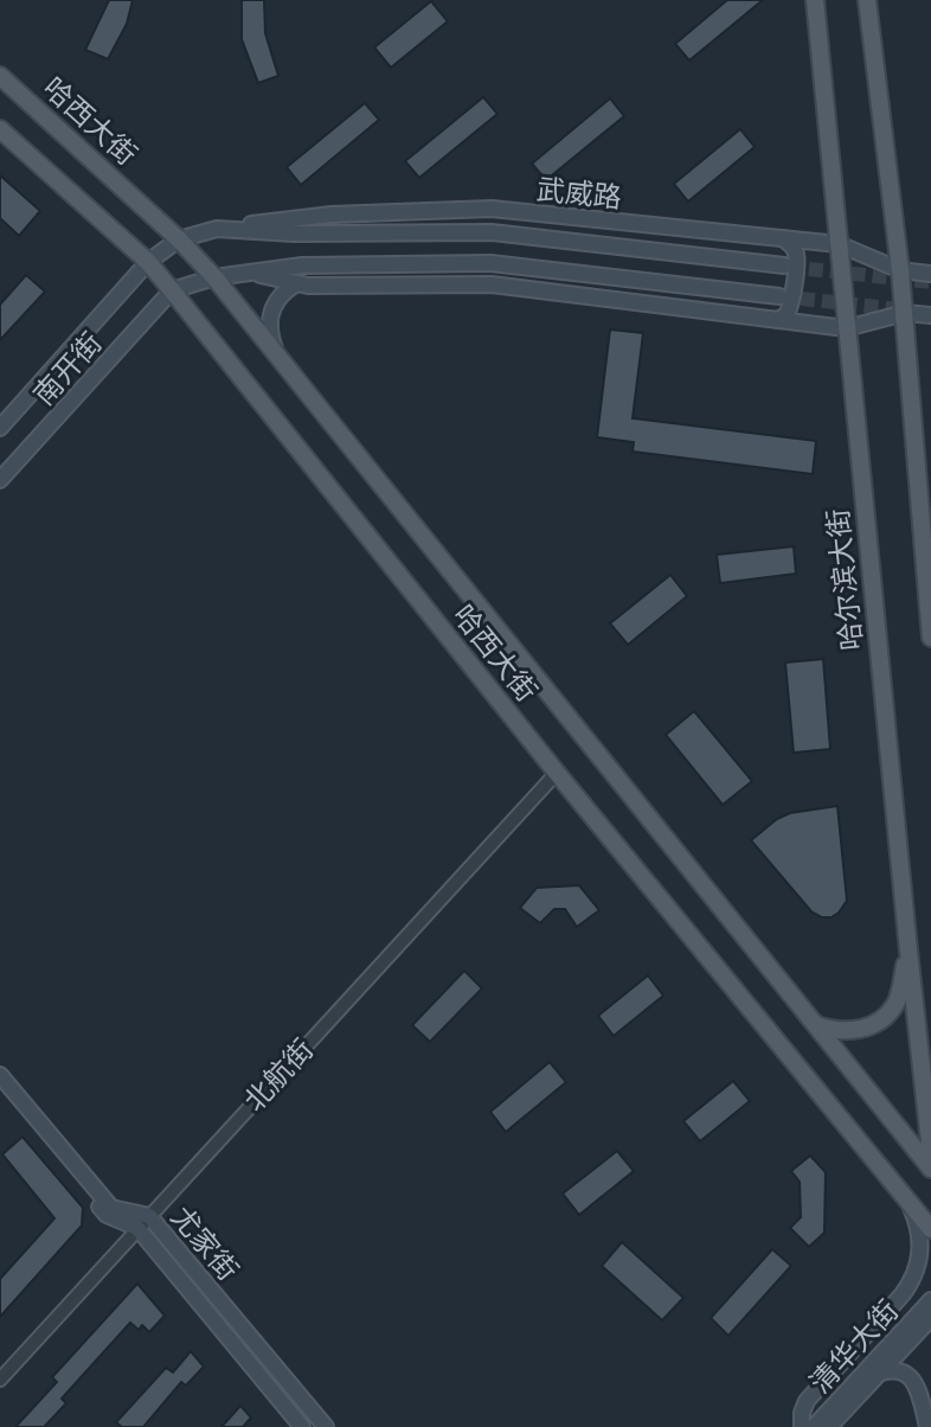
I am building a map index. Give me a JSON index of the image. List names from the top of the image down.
{
  "streets": {
    "main road": [
      "哈西大街",
      "武威路",
      "南开街",
      "哈尔滨大街",
      "尤家街",
      "清华大街"
    ],
    "street": ["北航街"]
  },
  "crossings": [
    ["哈西大街", "武威路"],
    ["哈西大街", "南开街"],
    ["哈西大街", "北航街"],
    ["武威路", "南开街"],
    ["武威路", "哈尔滨大街"],
    ["北航街", "尤家街"]
  ]
}
